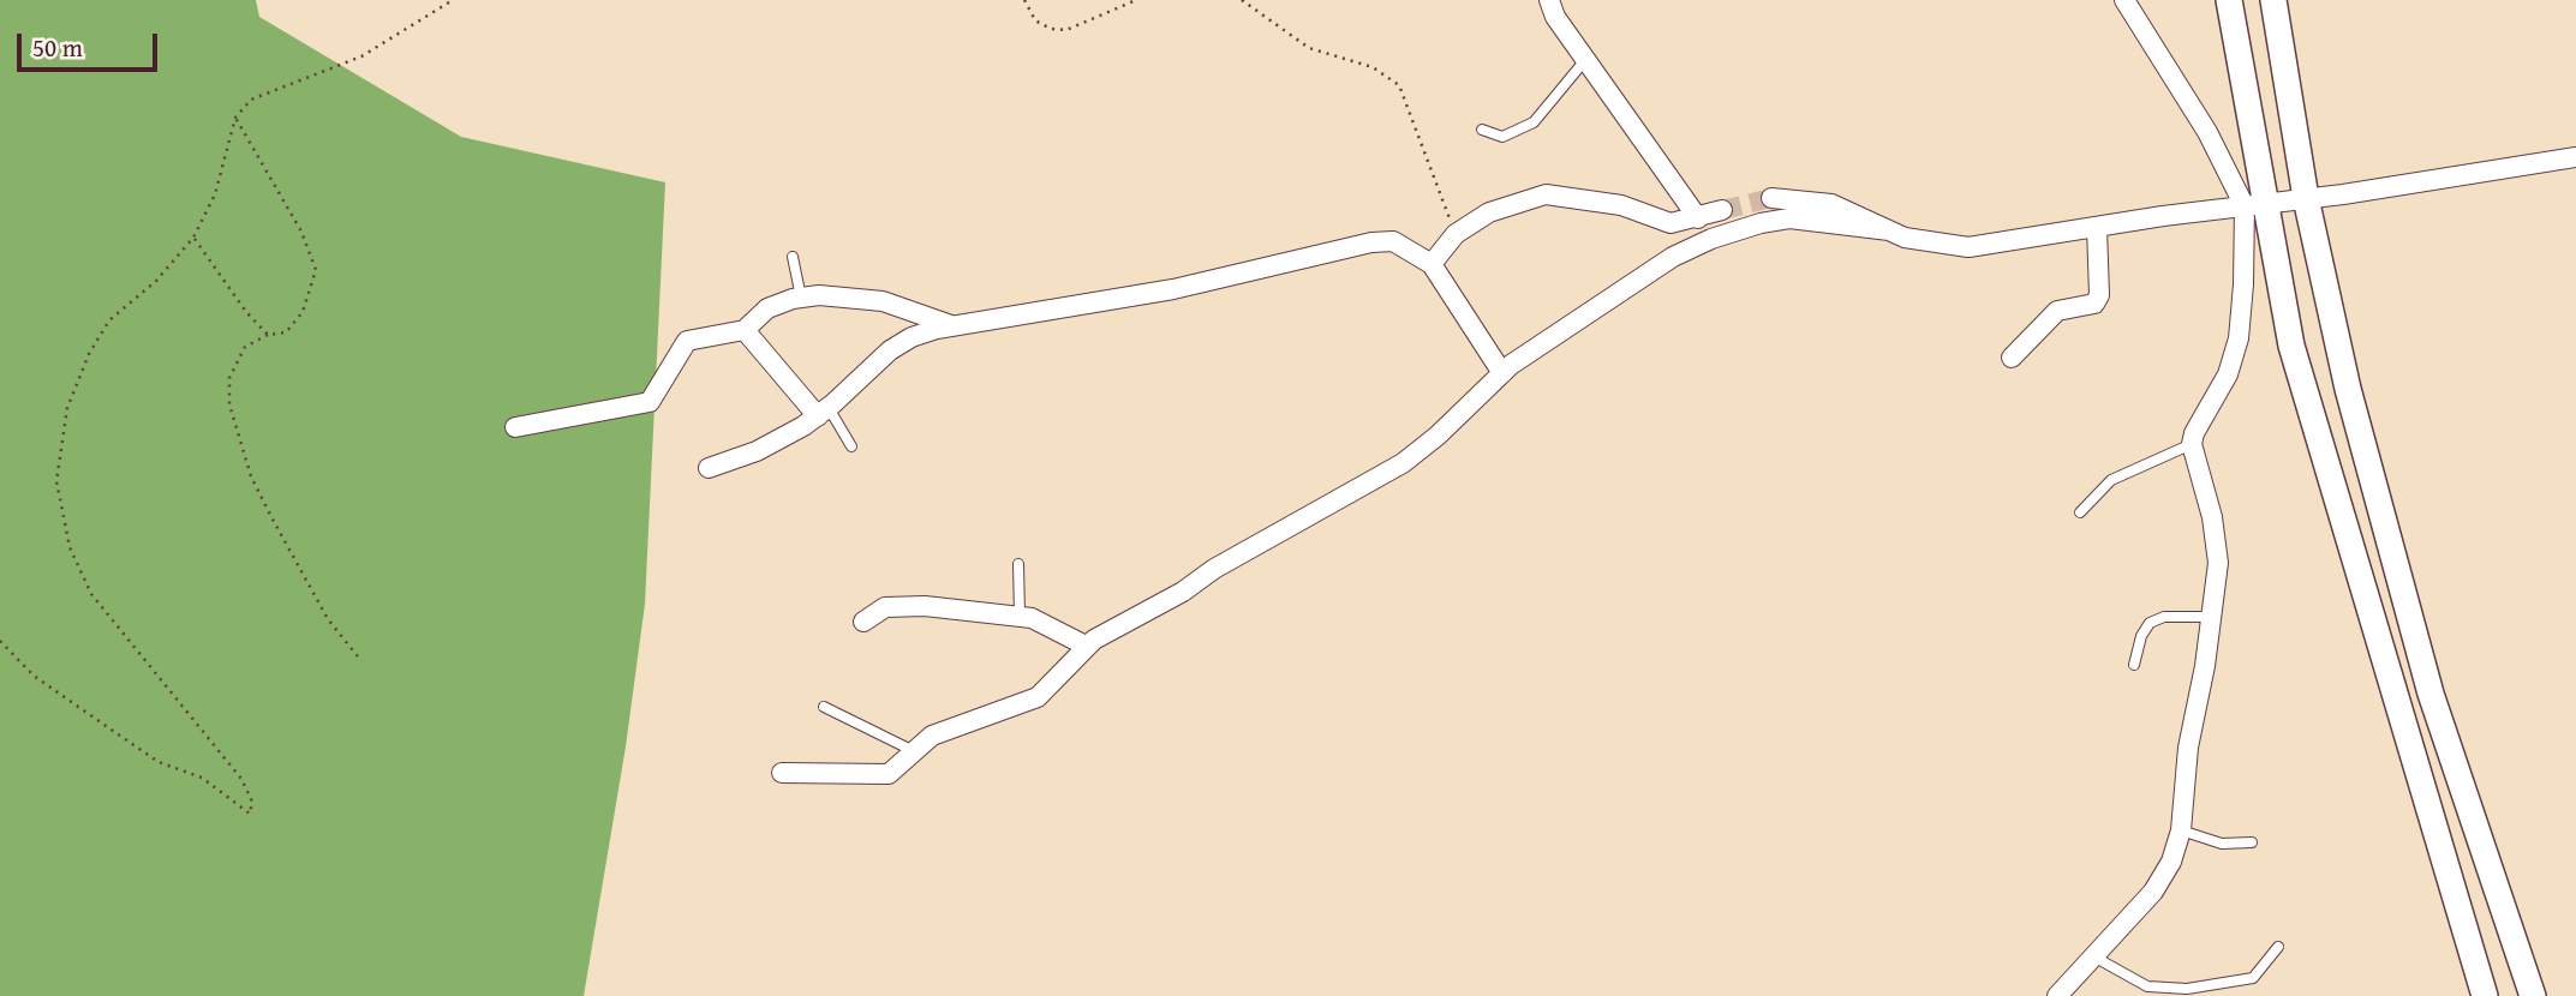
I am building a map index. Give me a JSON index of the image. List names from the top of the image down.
{
  "scale_bar": "50 m"
}
